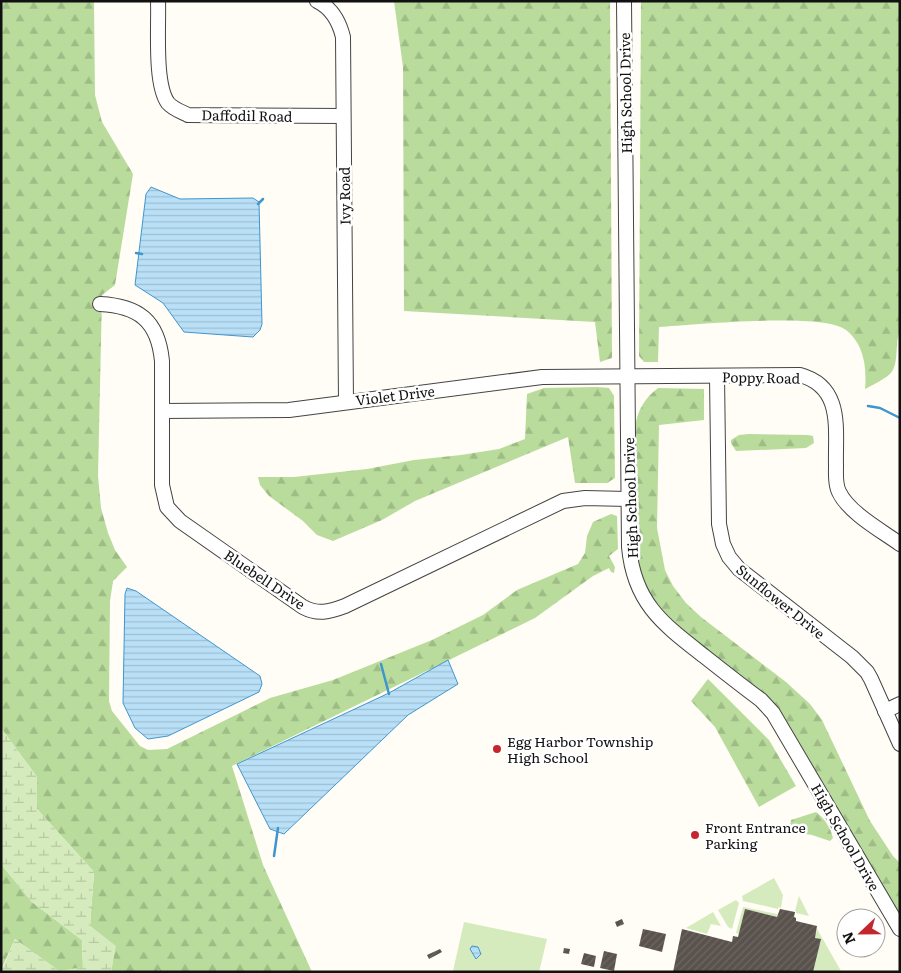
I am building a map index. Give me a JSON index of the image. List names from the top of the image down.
{
  "streets": {
    "street": [
      "High School Drive",
      "Daffodil Road",
      "Ivy Road",
      "Poppy Road",
      "Violet Drive",
      "Bluebell Drive",
      "Sunflower Drive"
    ]
  },
  "crossings": [
    ["High School Drive", "Poppy Road"],
    ["High School Drive", "Violet Drive"],
    ["High School Drive", "Bluebell Drive"],
    ["Daffodil Road", "Ivy Road"],
    ["Ivy Road", "Violet Drive"],
    ["Poppy Road", "Violet Drive"],
    ["Poppy Road", "Sunflower Drive"],
    ["Violet Drive", "Bluebell Drive"]
  ],
  "places": ["Egg Harbor Township High School", "Front Entrance Parking"],
  "north": "left"
}
